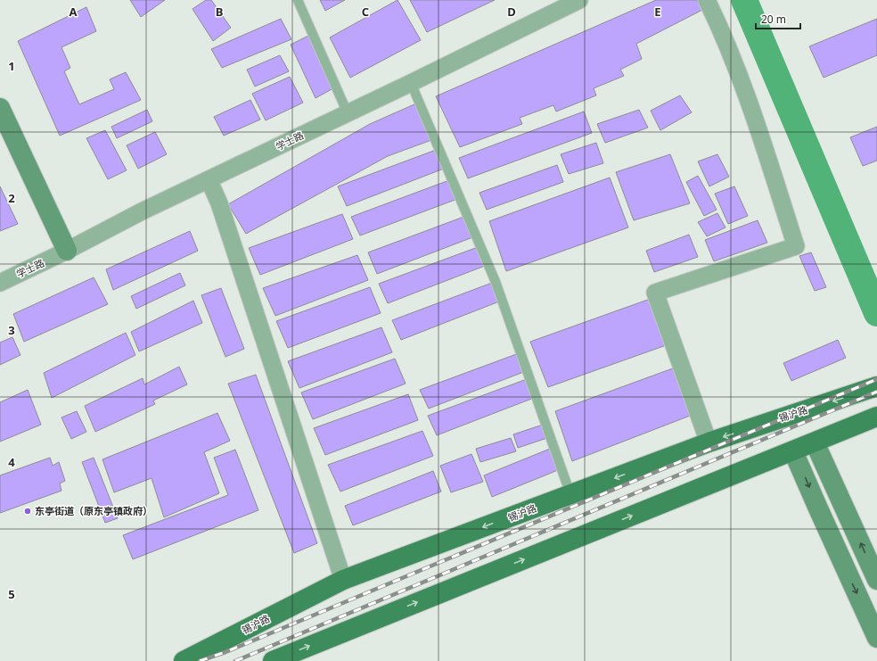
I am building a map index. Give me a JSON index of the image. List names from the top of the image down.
{
  "streets": {
    "main road": ["锡沪路"],
    "street": ["学士路"]
  },
  "places": ["东亭街道（原东亭镇政府）"],
  "scale_bar": "20 m",
  "grid": {
    "columns": [
      "A",
      "B",
      "C",
      "D",
      "E"
    ],
    "rows": [
      "1",
      "2",
      "3",
      "4",
      "5"
    ]
  }
}
